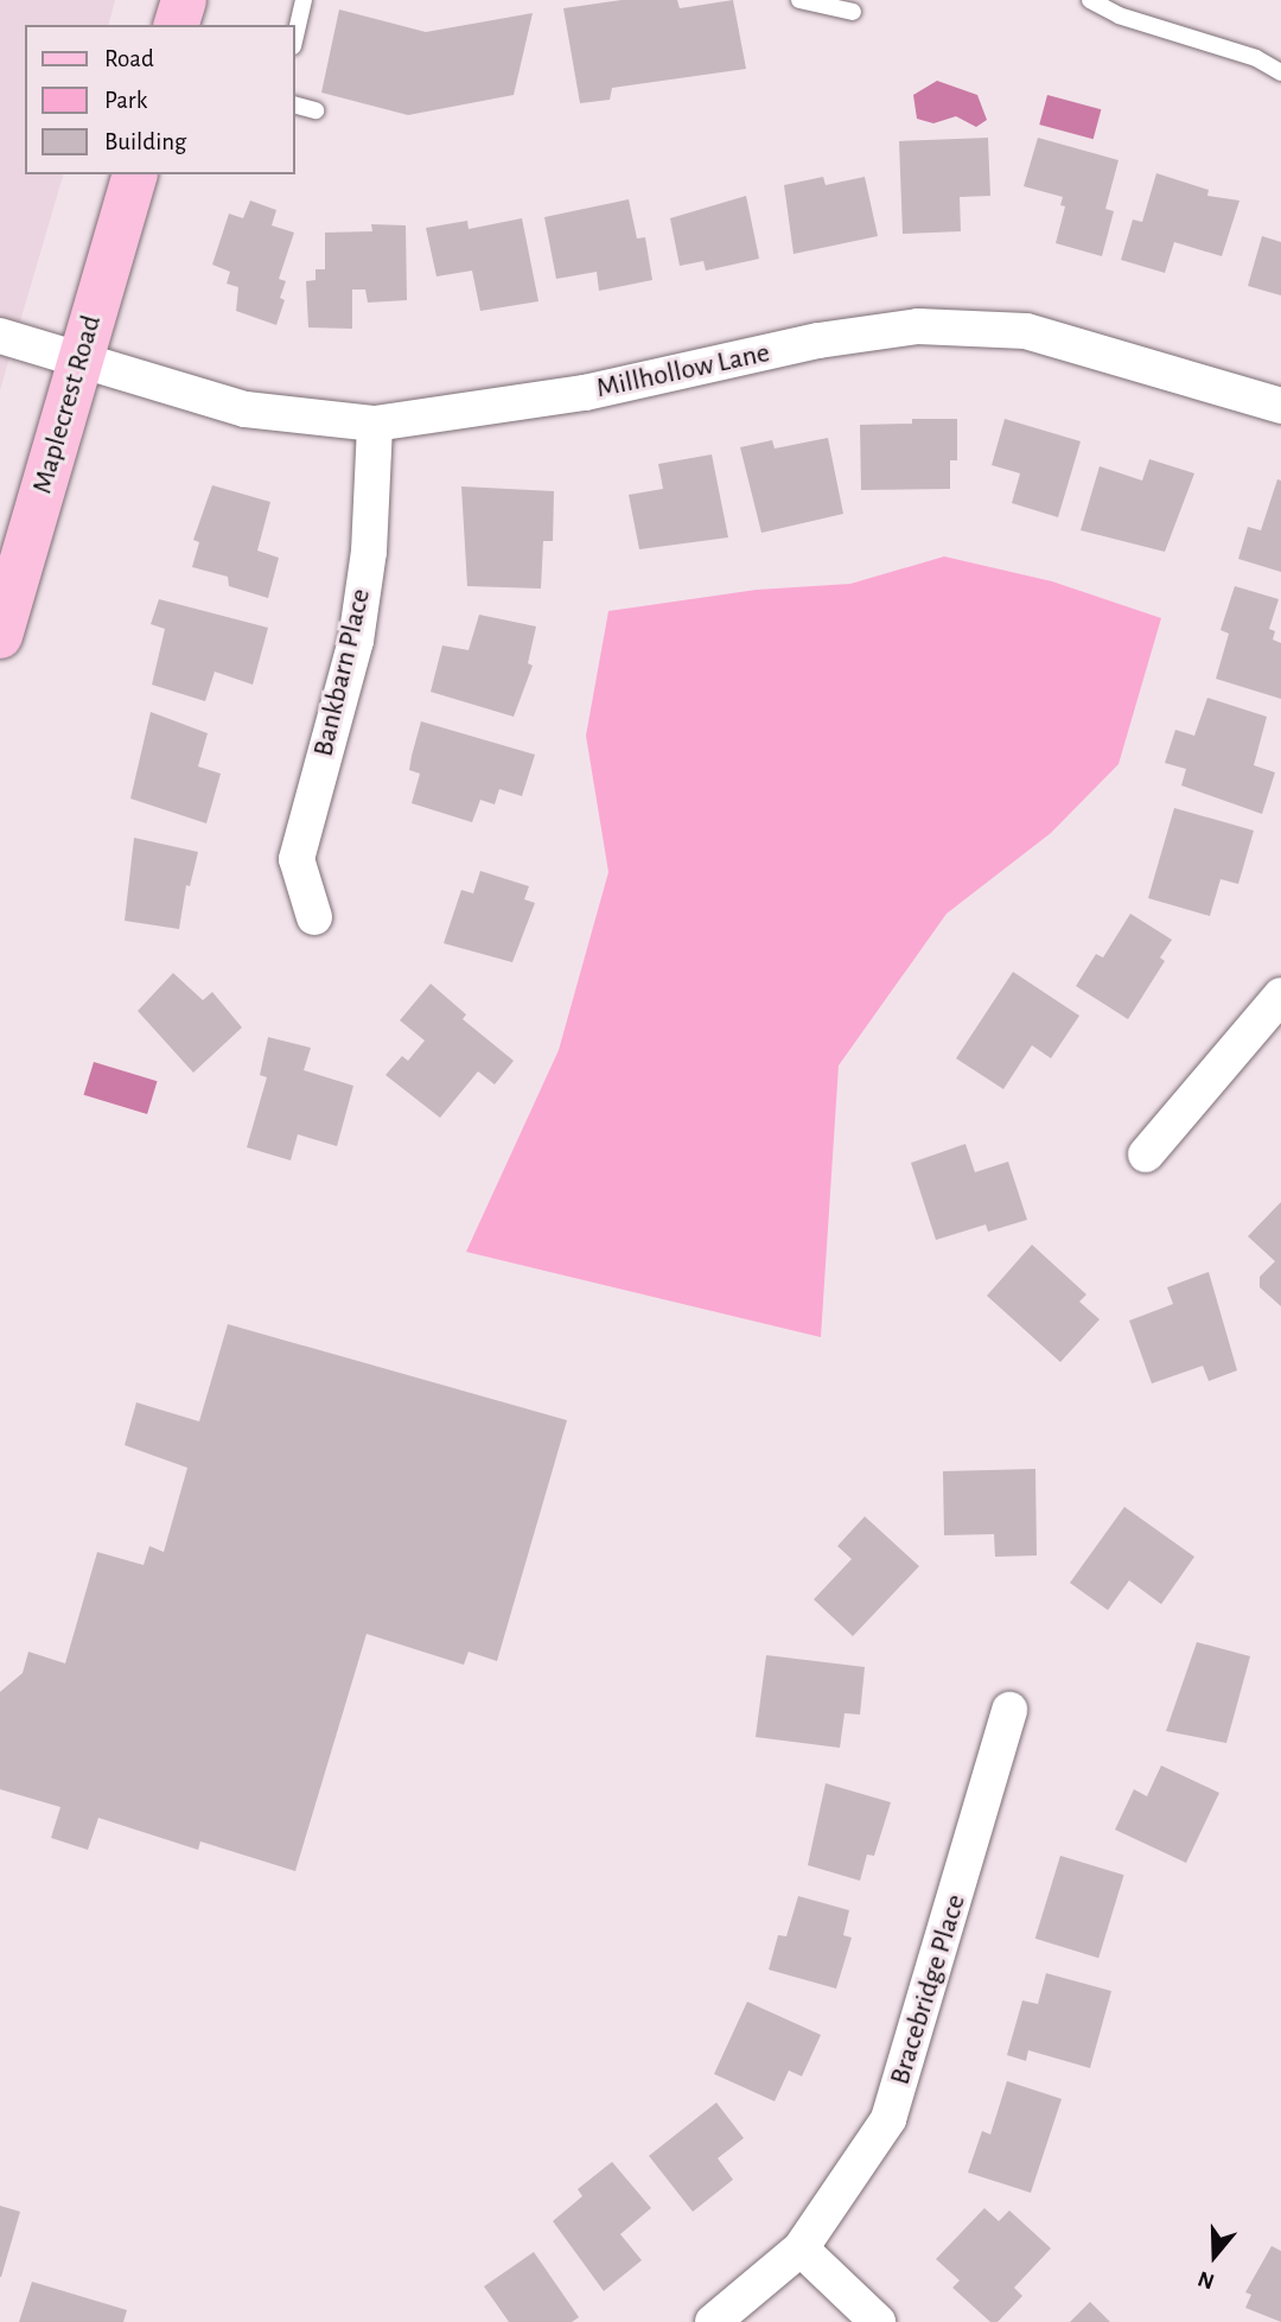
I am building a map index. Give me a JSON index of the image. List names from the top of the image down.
{
  "streets": {
    "main road": ["Maplecrest Road"],
    "street": ["Millhollow Lane", "Bankbarn Place", "Bracebridge Place"]
  },
  "crossings": [
    ["Millhollow Lane", "Maplecrest Road"],
    ["Millhollow Lane", "Bankbarn Place"]
  ],
  "legend": ["Road", "Park", "Building"],
  "north": "bottom"
}
